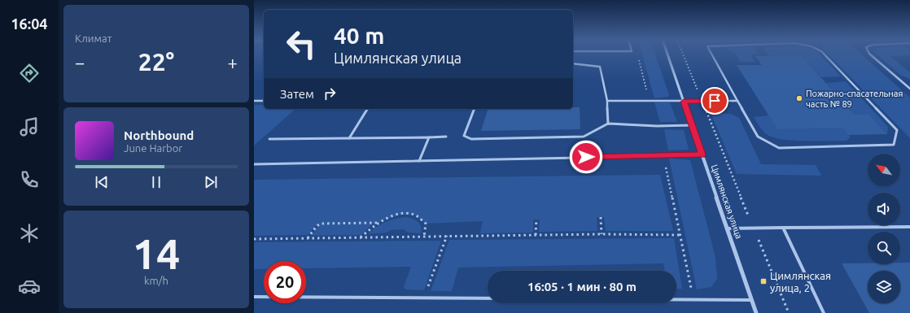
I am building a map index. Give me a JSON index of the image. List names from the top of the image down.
{
  "streets": {
    "street": ["Цимлянская улица"]
  },
  "places": {
    "other": ["Пожарно-спасательная часть № 89"],
    "transit": ["Цимлянская улица, 2"]
  },
  "north": "top left",
  "page": {
    "tabs": "16:04",
    "tile": [
      "Климат",
      ["14", "km/h"]
    ],
    "turn": ["40 m", "Цимлянская улица"],
    "heat": ["−", "22°", "+"],
    "then": "Затем",
    "song": ["Northbound", "June Harbor"],
    "limit": "20",
    "trip": "16:05 · 1 мин · 80 m"
  }
}
